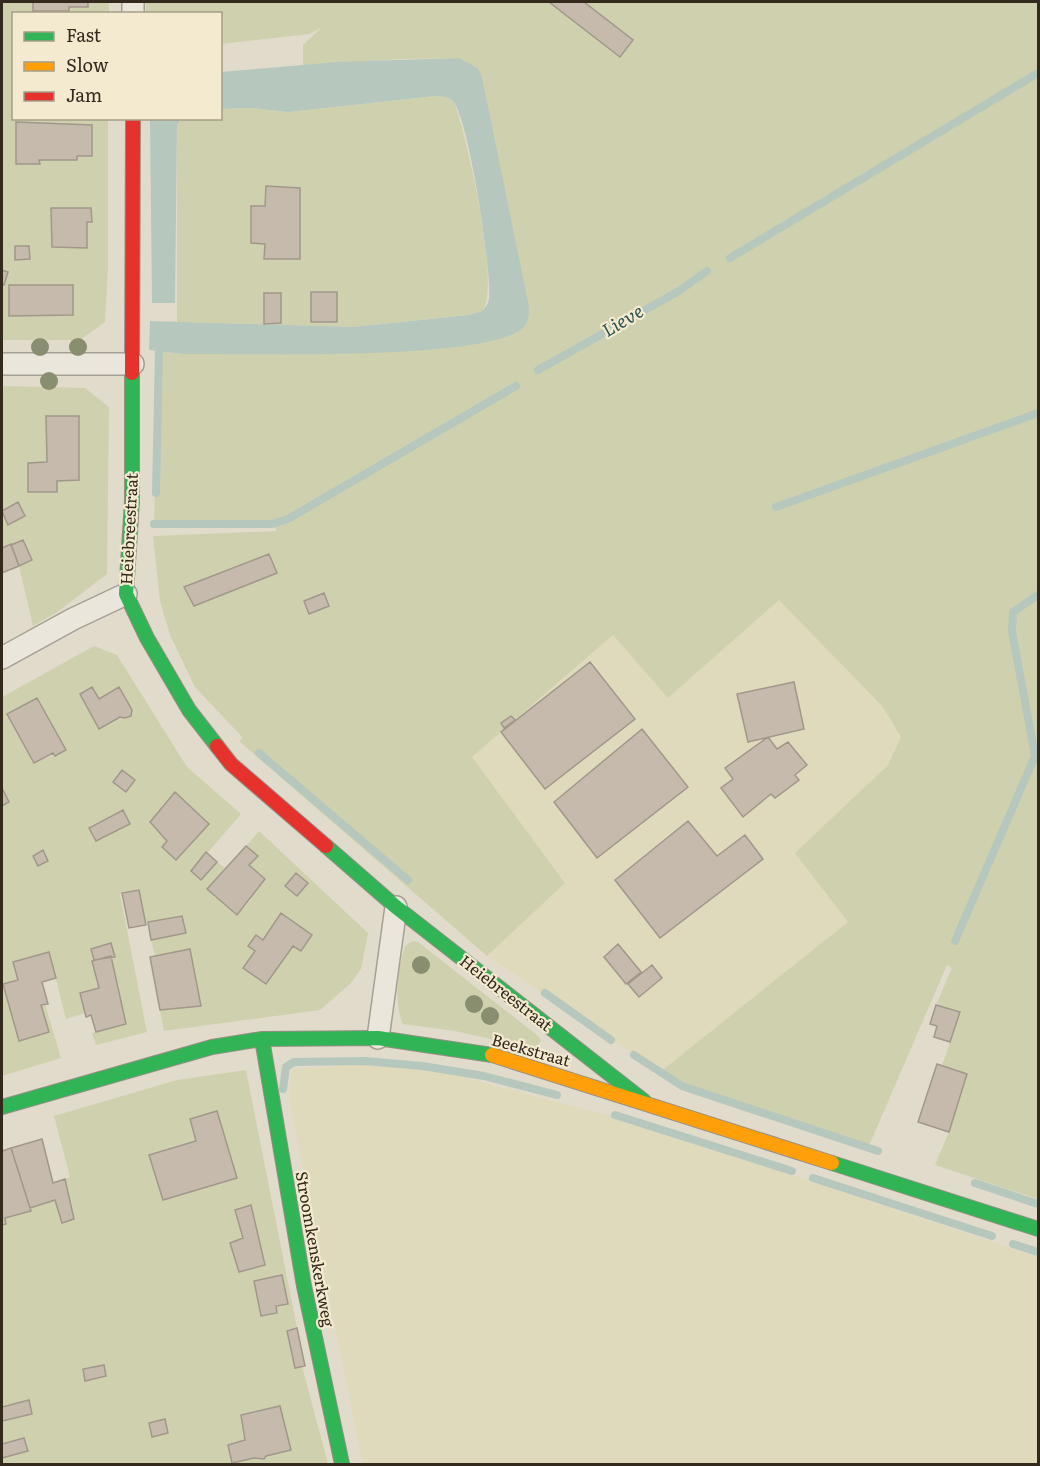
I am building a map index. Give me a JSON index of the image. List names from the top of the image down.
{
  "streets": {
    "street": ["Heiebreestraat", "Beekstraat", "Stroomkenskerkweg"]
  },
  "crossings": [
    ["Heiebreestraat", "Beekstraat"],
    ["Beekstraat", "Stroomkenskerkweg"]
  ],
  "water": ["Lieve"],
  "legend": ["Fast", "Slow", "Jam"]
}
